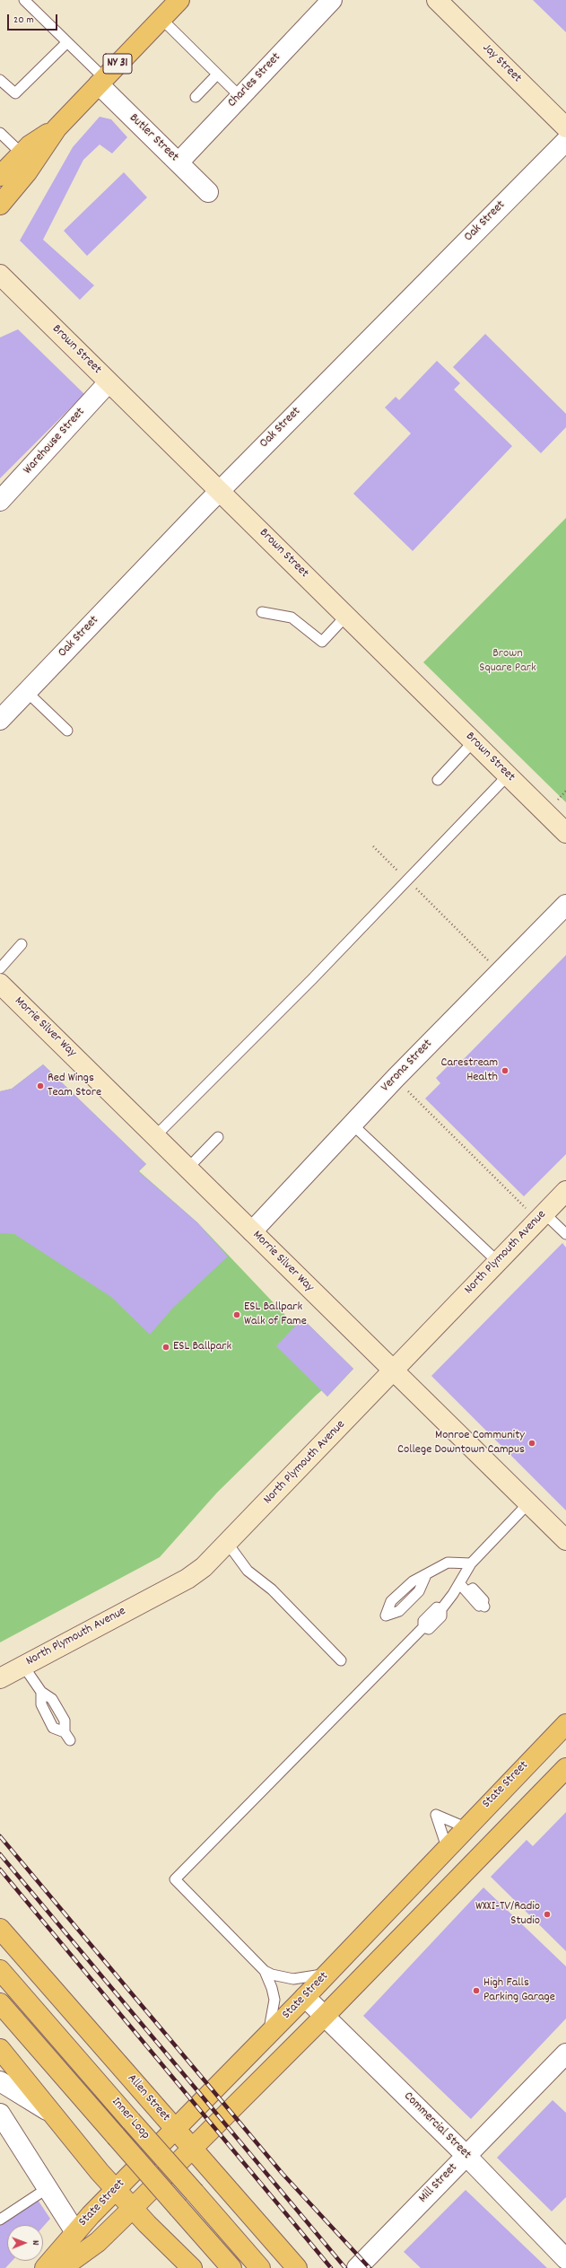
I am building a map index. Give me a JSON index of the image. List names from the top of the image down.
{
  "streets": {
    "main road": [
      "NY 31",
      "Jay Street",
      "Brown Street",
      "Morrie Silver Way",
      "North Plymouth Avenue",
      "State Street",
      "Allen Street",
      "Inner Loop"
    ],
    "street": [
      "Charles Street",
      "Butler Street",
      "Oak Street",
      "Warehouse Street",
      "Verona Street",
      "Commercial Street",
      "Mill Street"
    ]
  },
  "crossings": [
    ["NY 31", "Butler Street"],
    ["Charles Street", "Butler Street"],
    ["Oak Street", "Brown Street"],
    ["Brown Street", "Warehouse Street"],
    ["Morrie Silver Way", "Verona Street"],
    ["Morrie Silver Way", "North Plymouth Avenue"],
    ["State Street", "Allen Street"],
    ["State Street", "Commercial Street"],
    ["Commercial Street", "Mill Street"]
  ],
  "parks": ["Brown Square Park"],
  "places": [
    "Carestream Health",
    "Red Wings Team Store",
    "ESL Ballpark Walk of Fame",
    "ESL Ballpark",
    "Monroe Community College Downtown Campus",
    "WXXI-TV/Radio Studio",
    "High Falls Parking Garage"
  ],
  "scale_bar": "20 m",
  "north": "right"
}
